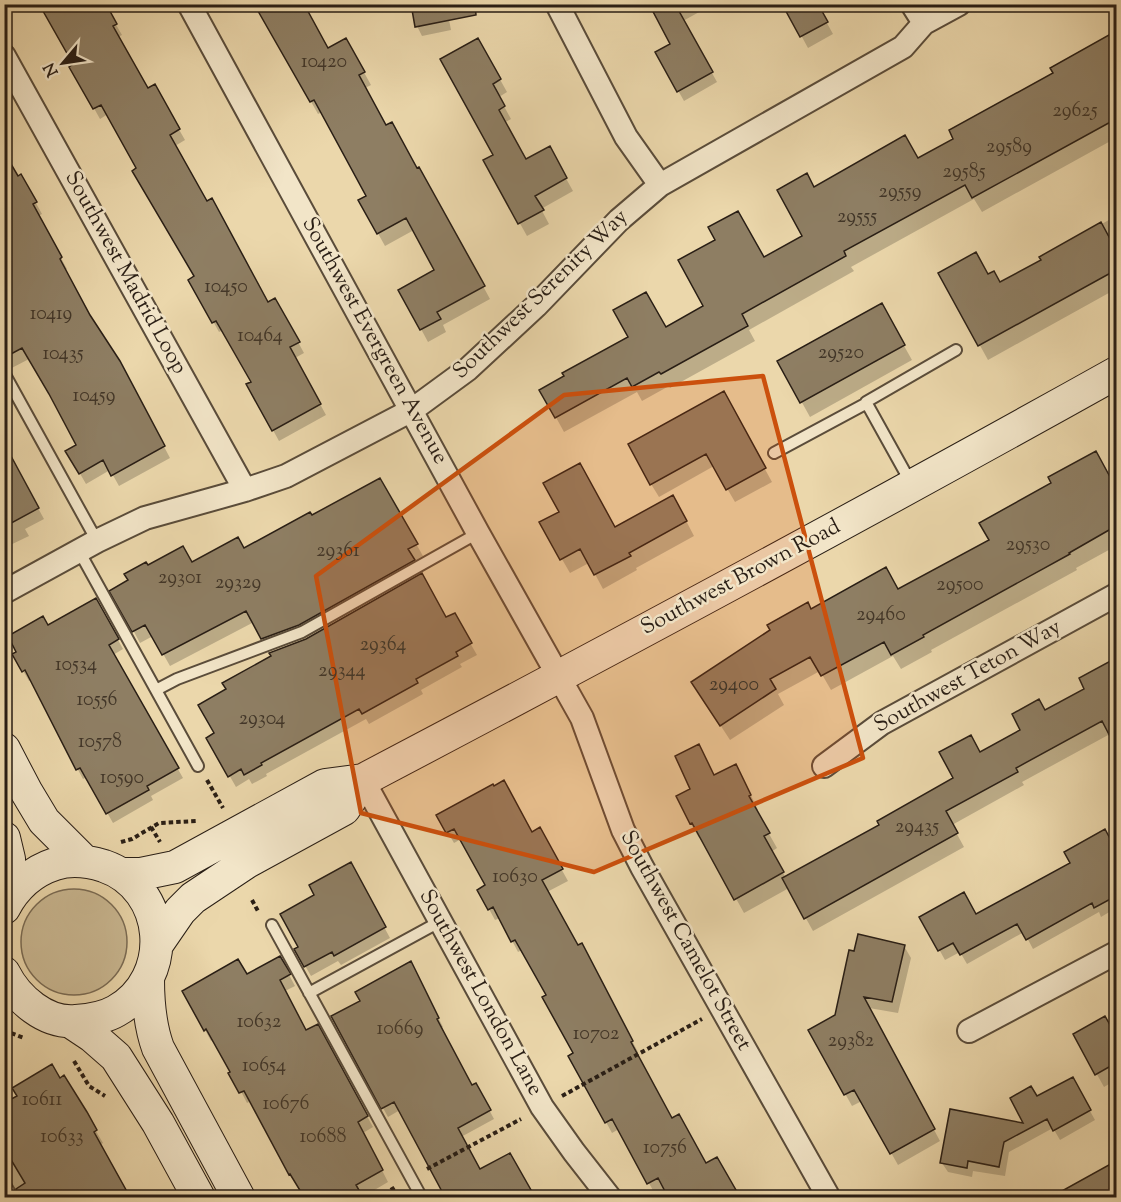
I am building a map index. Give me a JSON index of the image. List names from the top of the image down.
{
  "streets": {
    "street": [
      "Southwest Madrid Loop",
      "Southwest Serenity Way",
      "Southwest Evergreen Avenue",
      "Southwest Brown Road",
      "Southwest Teton Way",
      "Southwest Camelot Street",
      "Southwest London Lane"
    ]
  },
  "crossings": [
    ["Southwest Madrid Loop", "Southwest Serenity Way"],
    ["Southwest Serenity Way", "Southwest Evergreen Avenue"],
    ["Southwest Evergreen Avenue", "Southwest Brown Road"],
    ["Southwest Evergreen Avenue", "Southwest Camelot Street"],
    ["Southwest Brown Road", "Southwest Camelot Street"],
    ["Southwest Brown Road", "Southwest London Lane"]
  ],
  "house_numbers": [
    "10420",
    "29625",
    "29589",
    "29585",
    "29559",
    "29555",
    "10450",
    "10419",
    "10464",
    "29520",
    "10435",
    "10459",
    "29530",
    "29361",
    "29301",
    "29329",
    "29500",
    "29460",
    "29364",
    "10534",
    "29344",
    "29400",
    "10556",
    "29304",
    "10578",
    "10590",
    "29435",
    "10630",
    "10632",
    "10669",
    "10702",
    "29382",
    "10654",
    "10611",
    "10676",
    "10633",
    "10688",
    "10756"
  ],
  "north": "bottom left"
}
